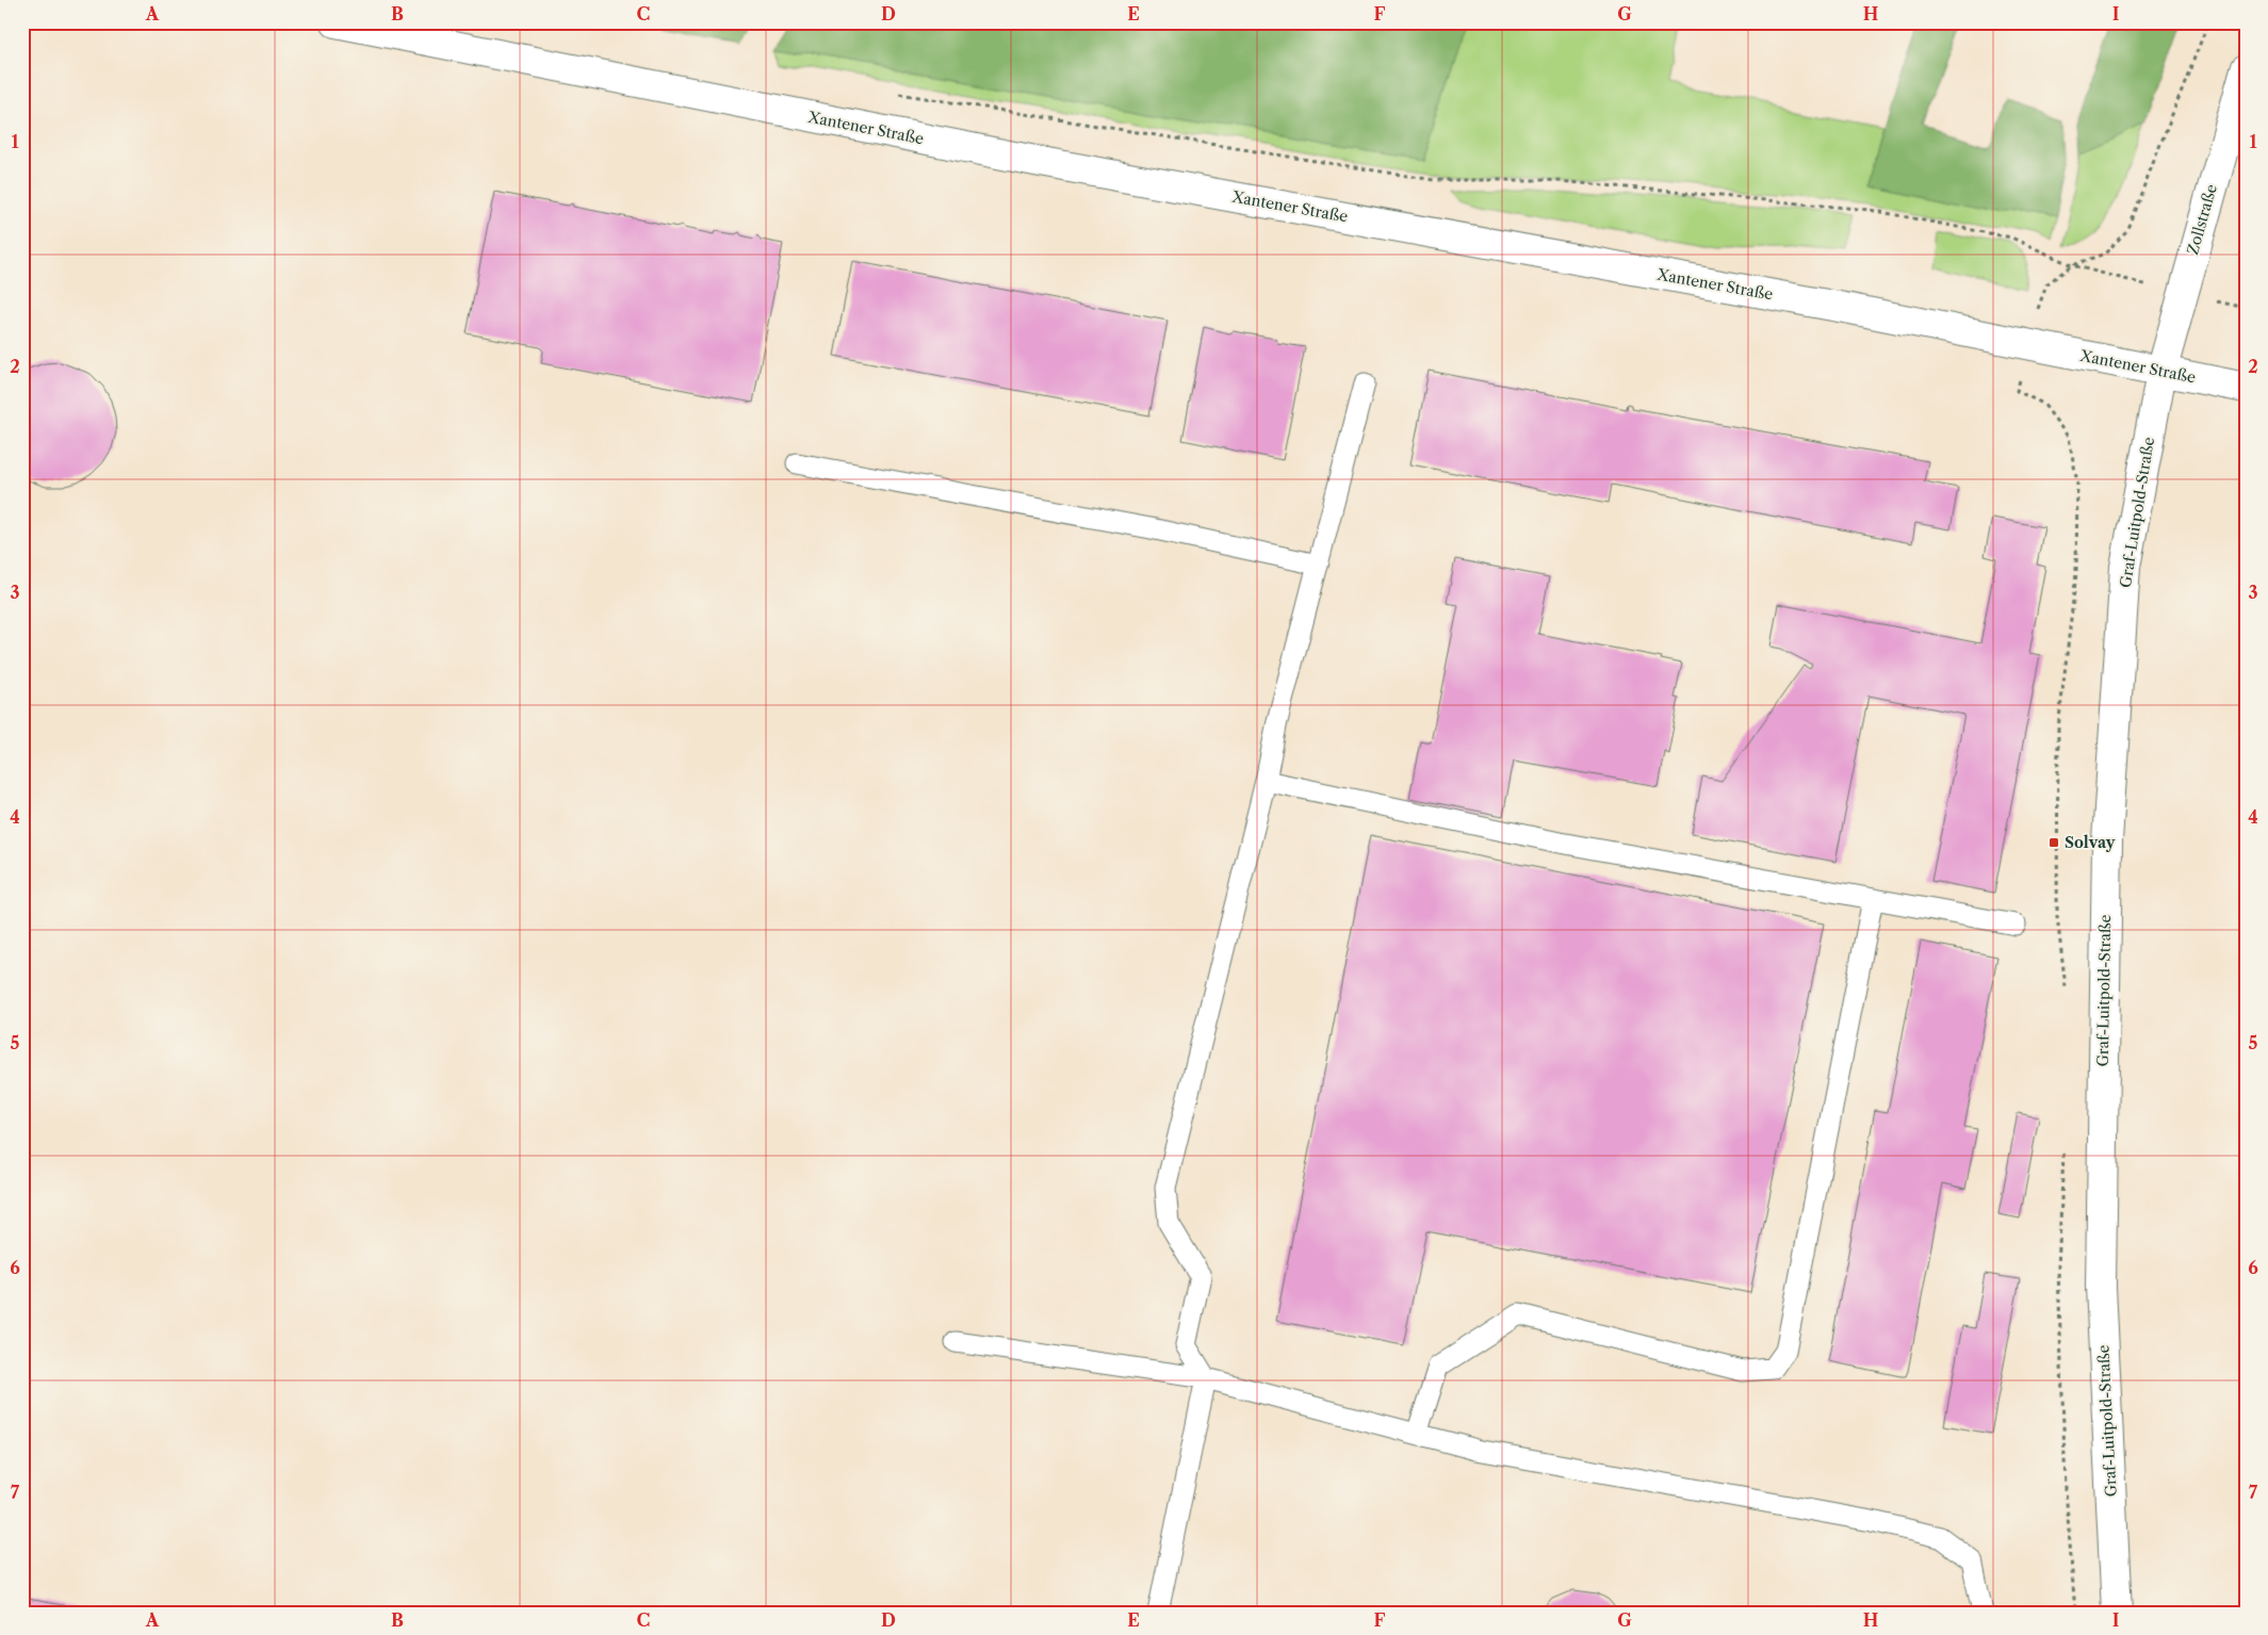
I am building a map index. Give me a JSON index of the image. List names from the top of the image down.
{
  "streets": {
    "main road": ["Xantener Straße", "Zollstraße", "Graf-Luitpold-Straße"]
  },
  "crossings": [
    ["Xantener Straße", "Zollstraße"],
    ["Xantener Straße", "Graf-Luitpold-Straße"],
    ["Zollstraße", "Graf-Luitpold-Straße"]
  ],
  "places": {
    "transit": ["Solvay"]
  },
  "grid": {
    "columns": [
      "A",
      "B",
      "C",
      "D",
      "E",
      "F",
      "G",
      "H",
      "I"
    ],
    "rows": [
      "1",
      "2",
      "3",
      "4",
      "5",
      "6",
      "7"
    ]
  }
}
